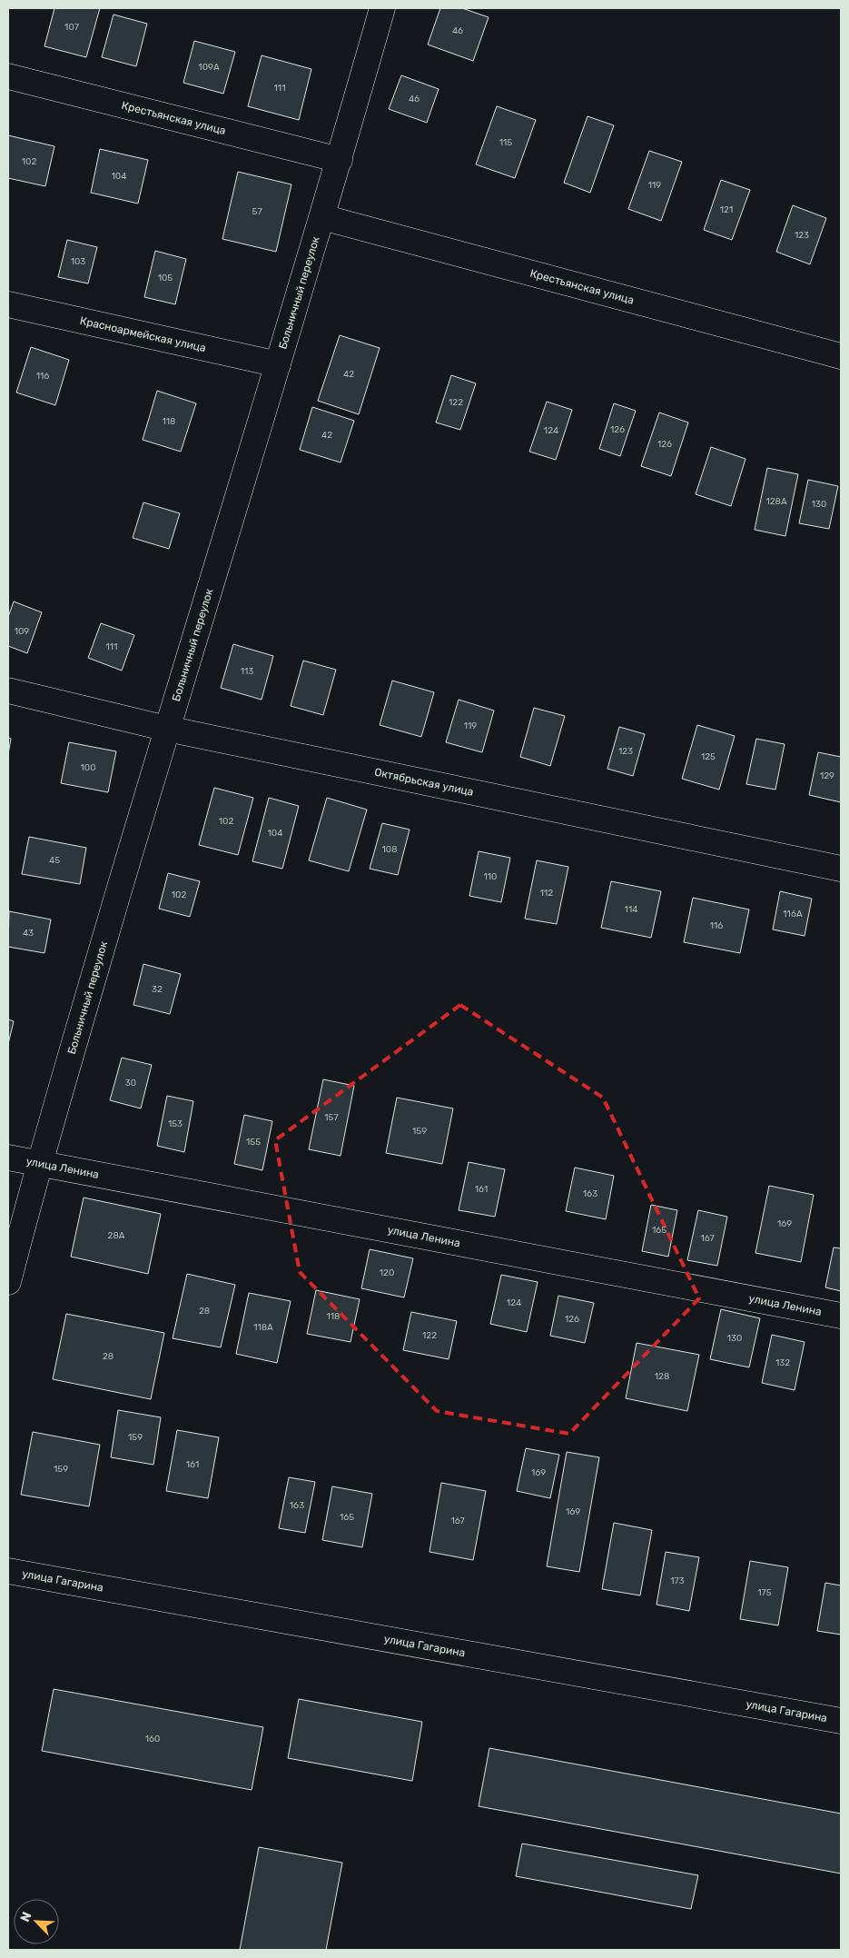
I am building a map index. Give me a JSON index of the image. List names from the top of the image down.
{
  "streets": {
    "street": [
      "Крестьянская улица",
      "Больничный переулок",
      "Красноармейская улица",
      "Октябрьская улица",
      "улица Ленина",
      "улица Гагарина"
    ]
  },
  "crossings": [
    ["Крестьянская улица", "Больничный переулок"],
    ["Больничный переулок", "Красноармейская улица"],
    ["Больничный переулок", "Октябрьская улица"],
    ["Больничный переулок", "улица Ленина"]
  ],
  "house_numbers": [
    "107",
    "46",
    "109А",
    "111",
    "46",
    "115",
    "102",
    "104",
    "119",
    "121",
    "57",
    "123",
    "103",
    "105",
    "42",
    "116",
    "122",
    "118",
    "126",
    "124",
    "42",
    "126",
    "128А",
    "130",
    "109",
    "111",
    "113",
    "119",
    "123",
    "125",
    "100",
    "129",
    "102",
    "104",
    "108",
    "45",
    "110",
    "112",
    "102",
    "114",
    "116А",
    "116",
    "43",
    "32",
    "30",
    "157",
    "153",
    "159",
    "155",
    "161",
    "163",
    "169",
    "165",
    "28А",
    "167",
    "120",
    "124",
    "28",
    "118",
    "126",
    "118А",
    "122",
    "130",
    "28",
    "132",
    "128",
    "159",
    "161",
    "159",
    "169",
    "163",
    "169",
    "165",
    "167",
    "173",
    "175",
    "160"
  ],
  "north": "top left"
}
